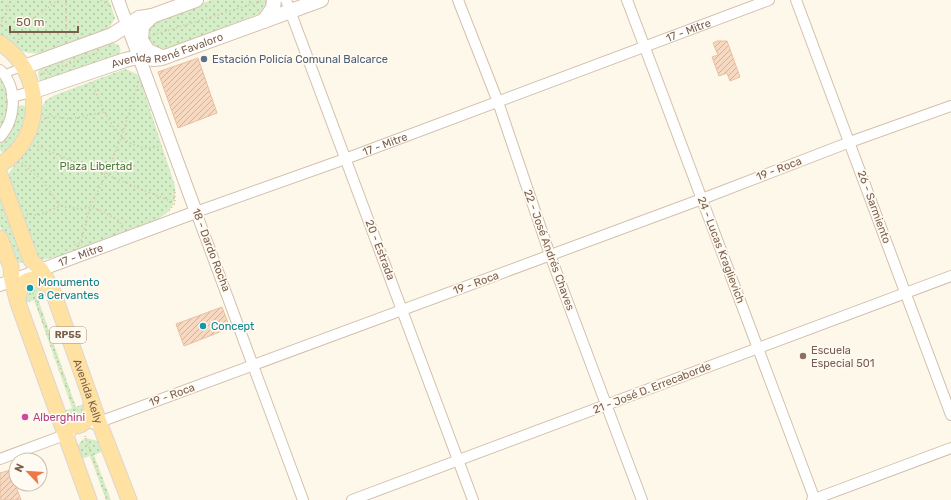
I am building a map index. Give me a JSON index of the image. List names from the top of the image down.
{
  "streets": {
    "main road": ["Avenida René Favaloro", "RP55", "Avenida Kelly"],
    "street": [
      "17 - Mitre",
      "19 - Roca",
      "26 - Sarmiento",
      "18 - Dardo Rocha",
      "20 - Estrada",
      "22 - José Andrés Chaves",
      "24 - Lucas Kraglievich",
      "21 - José D. Errecaborde"
    ]
  },
  "crossings": [
    ["17 - Mitre", "18 - Dardo Rocha"],
    ["17 - Mitre", "20 - Estrada"],
    ["17 - Mitre", "22 - José Andrés Chaves"],
    ["17 - Mitre", "24 - Lucas Kraglievich"],
    ["17 - Mitre", "Avenida Kelly"],
    ["Avenida René Favaloro", "18 - Dardo Rocha"],
    ["Avenida René Favaloro", "20 - Estrada"],
    ["19 - Roca", "26 - Sarmiento"],
    ["19 - Roca", "18 - Dardo Rocha"],
    ["19 - Roca", "20 - Estrada"],
    ["19 - Roca", "22 - José Andrés Chaves"],
    ["19 - Roca", "24 - Lucas Kraglievich"],
    ["19 - Roca", "Avenida Kelly"],
    ["26 - Sarmiento", "21 - José D. Errecaborde"],
    ["20 - Estrada", "21 - José D. Errecaborde"],
    ["22 - José Andrés Chaves", "21 - José D. Errecaborde"],
    ["24 - Lucas Kraglievich", "21 - José D. Errecaborde"]
  ],
  "parks": ["Plaza Libertad"],
  "places": [
    "Estación Policía Comunal Balcarce",
    "Monumento a Cervantes",
    "Concept",
    "Escuela Especial 501",
    "Alberghini"
  ],
  "scale_bar": "50 m",
  "north": "top left"
}
